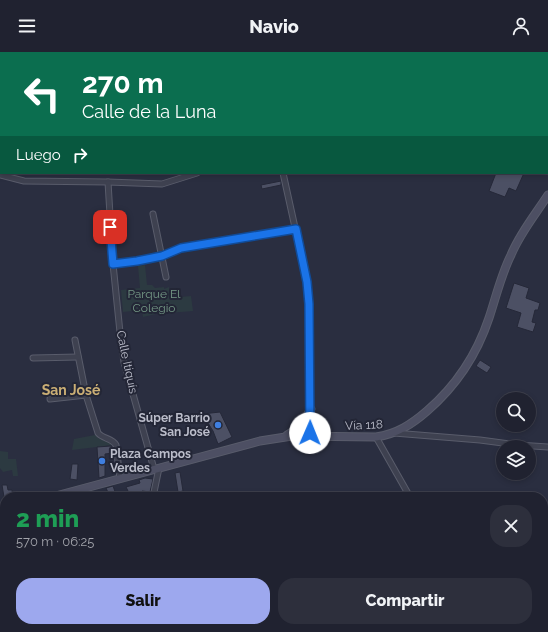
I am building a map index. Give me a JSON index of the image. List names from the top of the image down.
{
  "streets": {
    "main road": ["Vía 118"],
    "street": ["Calle Itiquís"]
  },
  "crossings": [
    ["Calle Itiquís", "Vía 118"]
  ],
  "districts": ["San José"],
  "parks": ["Parque El Colegio"],
  "places": ["Súper Barrio San José", "Plaza Campos Verdes"],
  "page": {
    "header": "Navio",
    "turn": ["270 m", "Calle de la Luna"],
    "then": "Luego",
    "heading": ["2 min", "570 m · 06:25"],
    "buttons": ["Salir", "Compartir"]
  }
}
